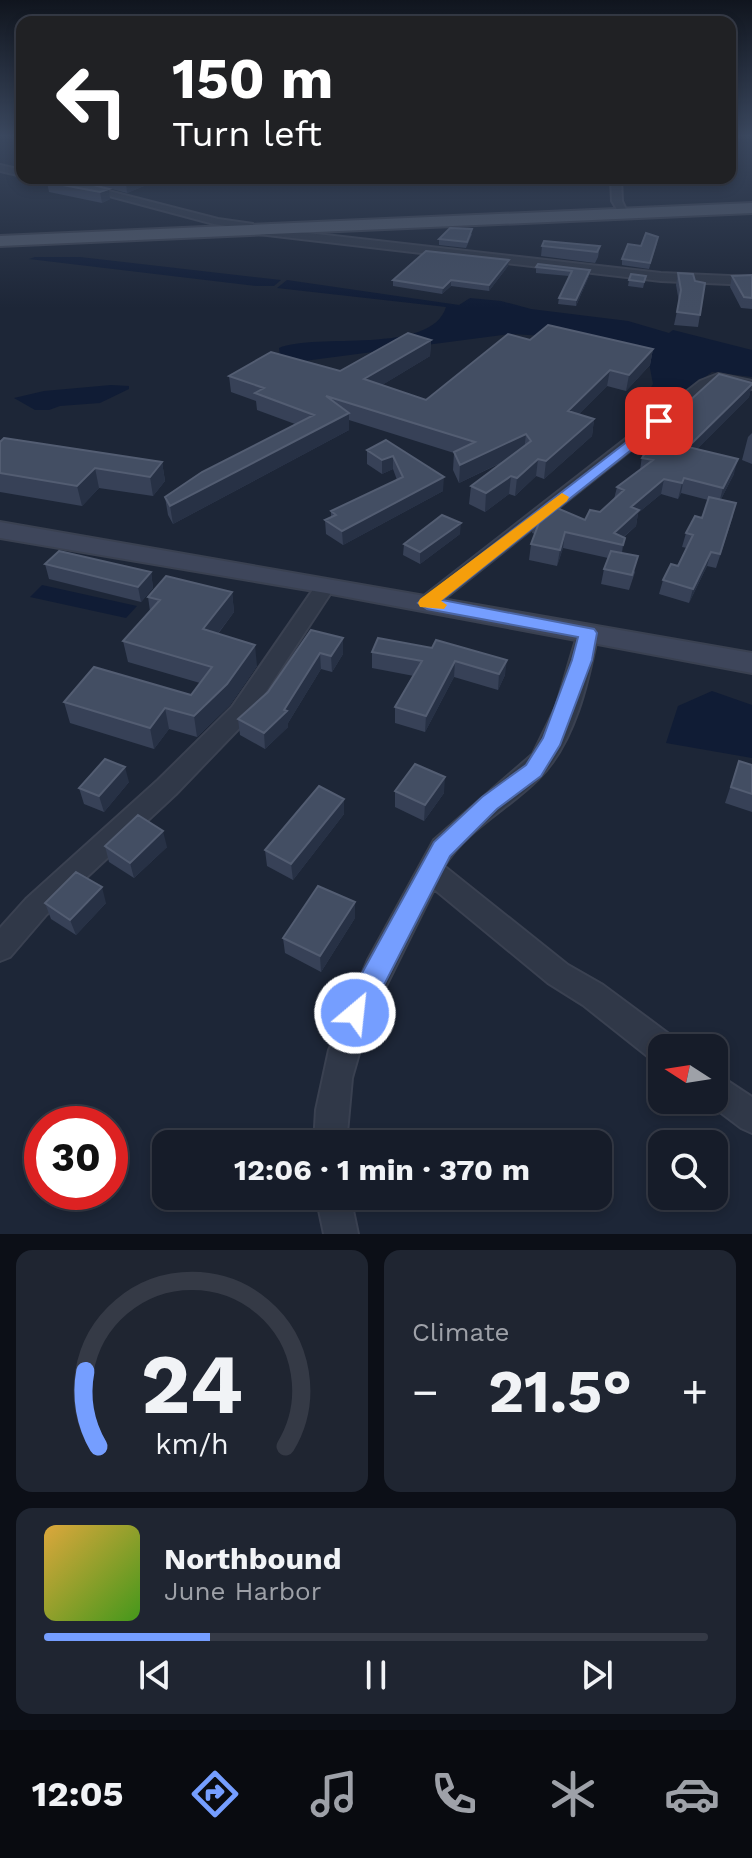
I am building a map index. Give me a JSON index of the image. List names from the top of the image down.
{
  "north": "left",
  "page": {
    "turn": ["150 m", "Turn left"],
    "limit": "30",
    "trip": "12:06 · 1 min · 370 m",
    "tile": "Climate",
    "heat": ["−", "21.5°", "+"],
    "song": ["Northbound", "June Harbor"],
    "tabs": "12:05",
    "gauge": ["24", "km/h"]
  }
}
